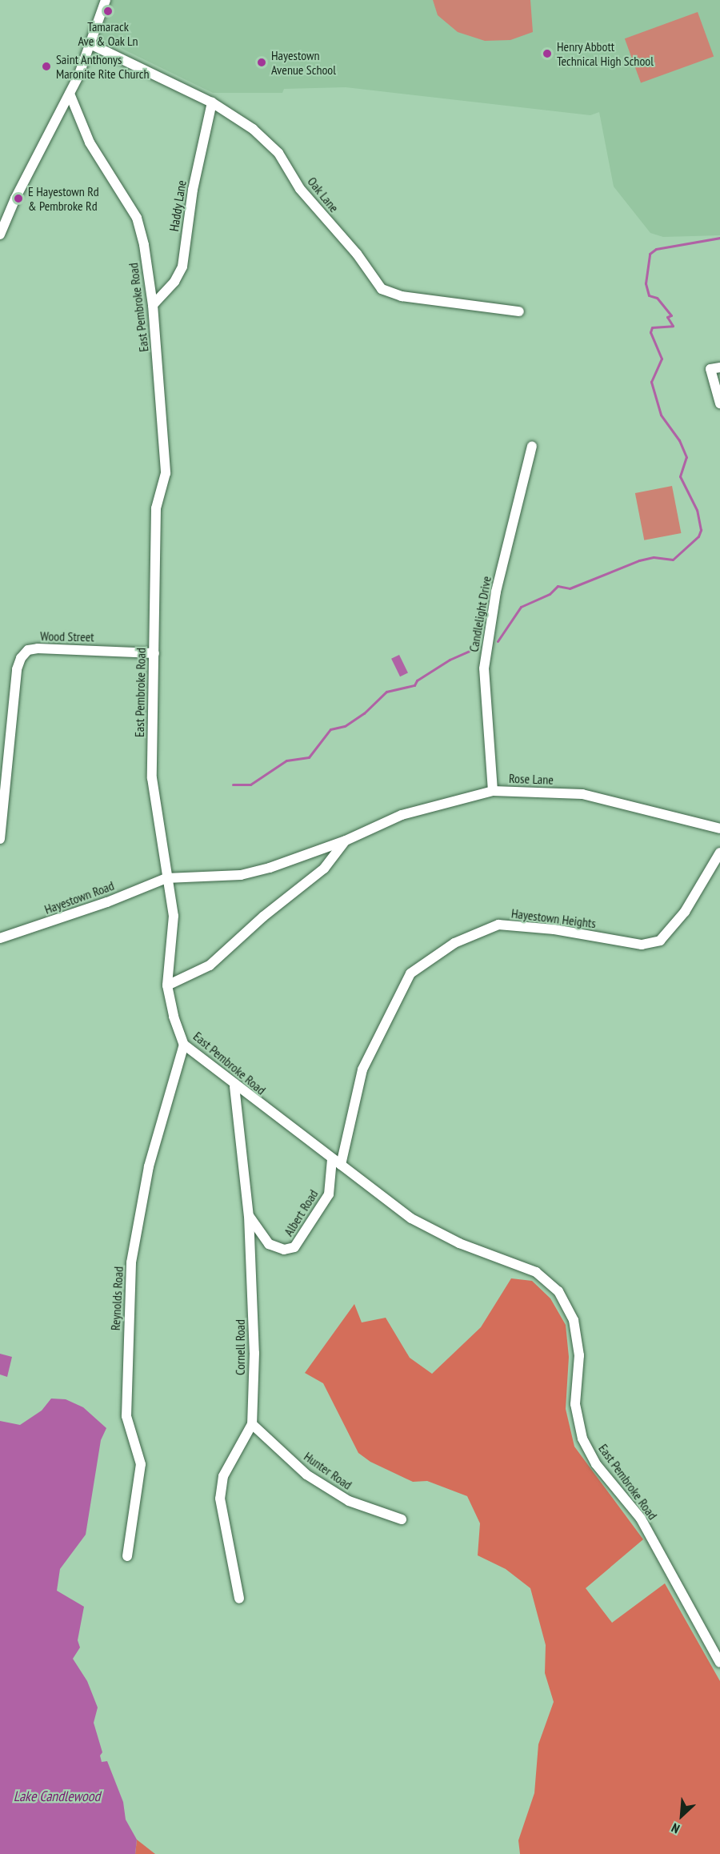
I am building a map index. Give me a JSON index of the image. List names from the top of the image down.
{
  "streets": {
    "street": [
      "Oak Lane",
      "Haddy Lane",
      "East Pembroke Road",
      "Candlelight Drive",
      "Wood Street",
      "Rose Lane",
      "Hayestown Road",
      "Hayestown Heights",
      "Albert Road",
      "Reynolds Road",
      "Cornell Road",
      "Hunter Road"
    ]
  },
  "crossings": [
    ["Oak Lane", "Haddy Lane"],
    ["Haddy Lane", "East Pembroke Road"],
    ["East Pembroke Road", "Wood Street"],
    ["East Pembroke Road", "Rose Lane"],
    ["East Pembroke Road", "Hayestown Road"],
    ["East Pembroke Road", "Hayestown Heights"],
    ["East Pembroke Road", "Albert Road"],
    ["East Pembroke Road", "Reynolds Road"],
    ["East Pembroke Road", "Cornell Road"],
    ["Candlelight Drive", "Rose Lane"],
    ["Rose Lane", "Hayestown Road"],
    ["Albert Road", "Cornell Road"],
    ["Cornell Road", "Hunter Road"]
  ],
  "water": ["Lake Candlewood"],
  "places": [
    "Tamarack Ave & Oak Ln",
    "Henry Abbott Technical High School",
    "Hayestown Avenue School",
    "Saint Anthonys Maronite Rite Church",
    "E Hayestown Rd & Pembroke Rd"
  ],
  "north": "bottom left"
}
